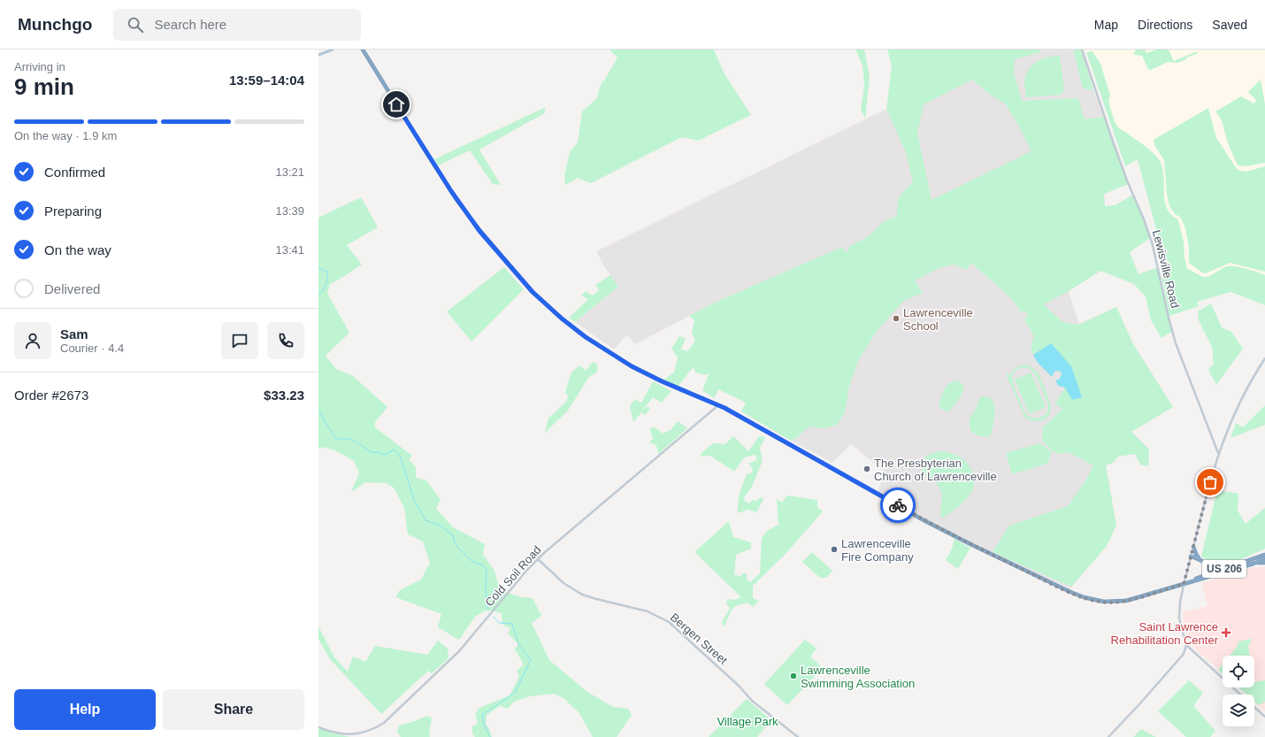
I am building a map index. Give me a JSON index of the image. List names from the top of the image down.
{
  "streets": {
    "highway": ["US 206"],
    "street": ["Lewisville Road", "Cold Soil Road", "Bergen Street"]
  },
  "crossings": [
    ["US 206", "Cold Soil Road"],
    ["Cold Soil Road", "Bergen Street"]
  ],
  "parks": ["Village Park"],
  "places": {
    "other": [
      "Lawrenceville School",
      "The Presbyterian Church of Lawrenceville",
      "Lawrenceville Fire Company",
      "Lawrenceville Swimming Association"
    ],
    "health": ["Saint Lawrence Rehabilitation Center"]
  },
  "page": {
    "header": "Munchgo",
    "search": "Search here",
    "nav": ["Map", "Directions", "Saved"],
    "heading": ["9 min", "Arriving in", "13:59–14:04"],
    "panel": [
      "Sam",
      "Courier · 4.4",
      "Order #2673",
      "$33.23"
    ],
    "bar": "On the way · 1.9 km",
    "list": [
      ["Confirmed", "13:21"],
      ["Preparing", "13:39"],
      ["On the way", "13:41"],
      "Delivered"
    ],
    "buttons": ["Help", "Share"]
  }
}
